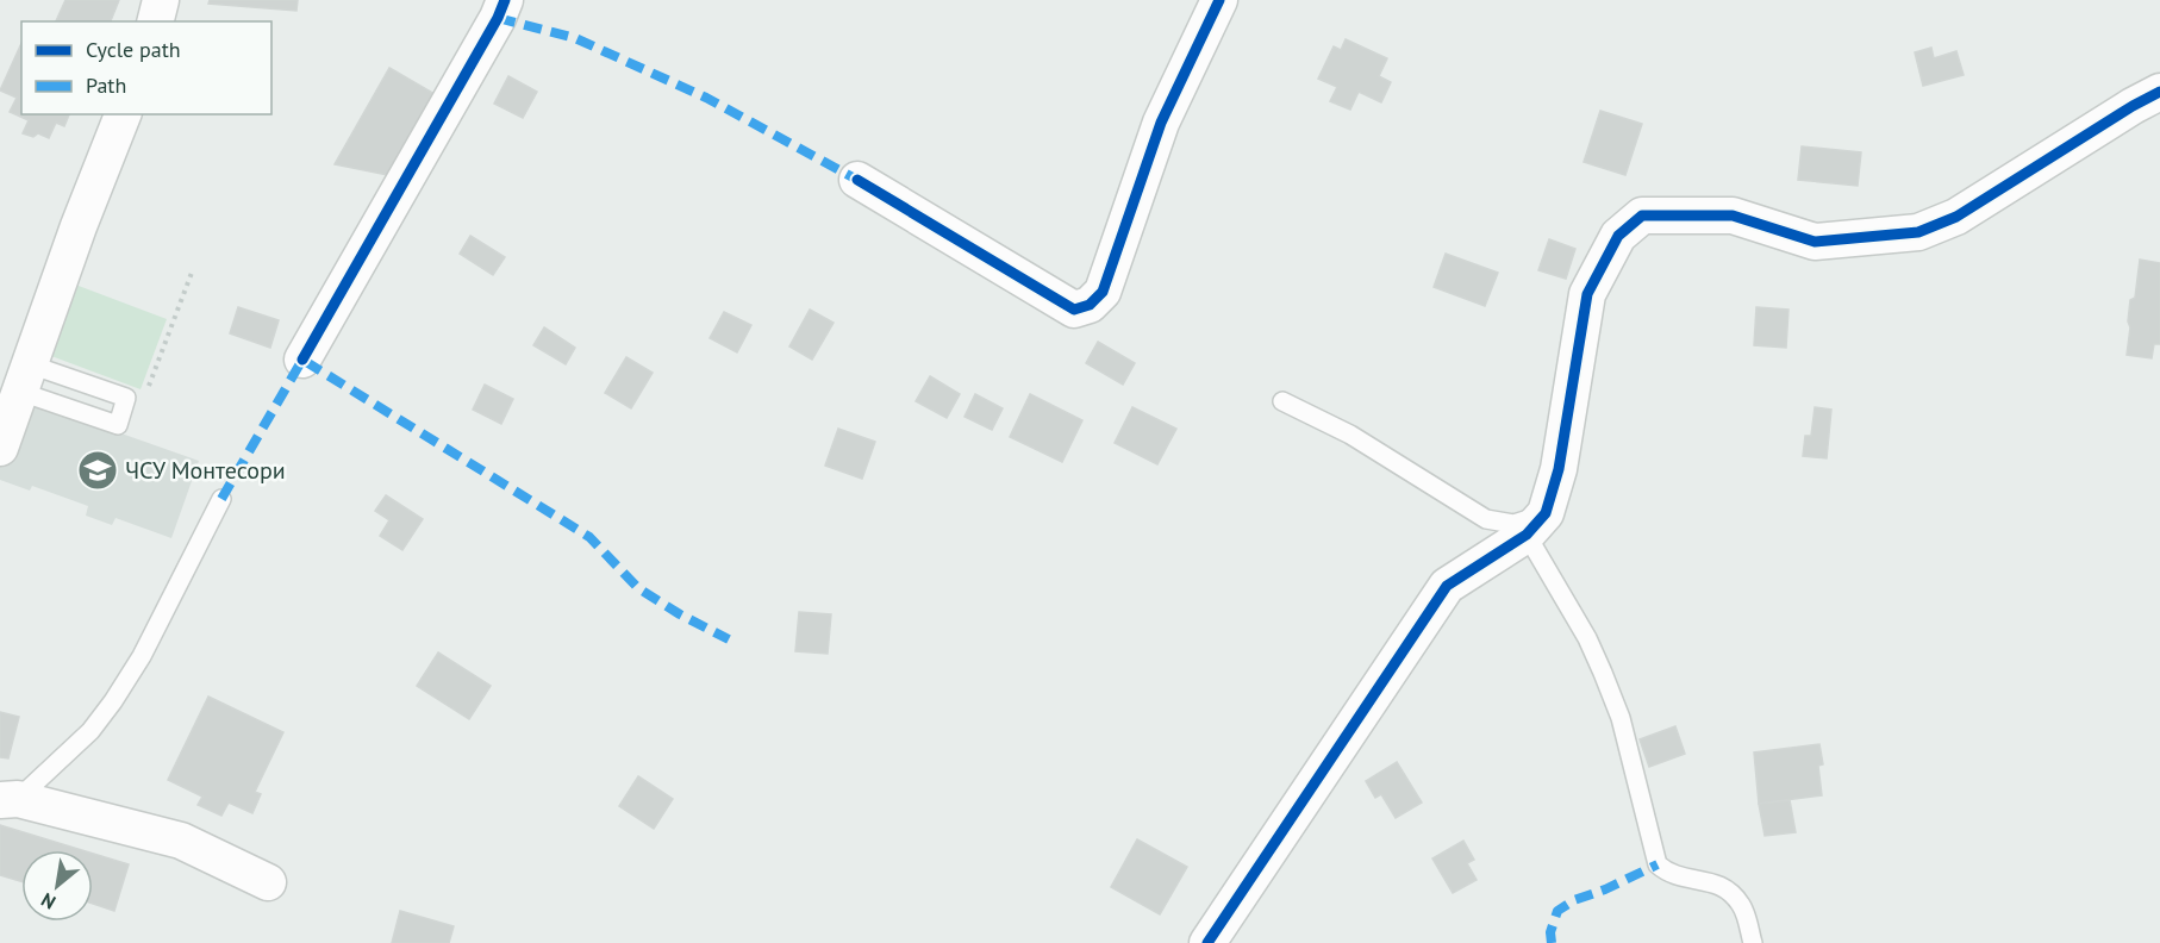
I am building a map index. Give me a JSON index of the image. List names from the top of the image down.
{
  "places": {
    "school or university": ["ЧСУ Монтесори"]
  },
  "legend": ["Cycle path", "Path"],
  "north": "bottom left"
}
